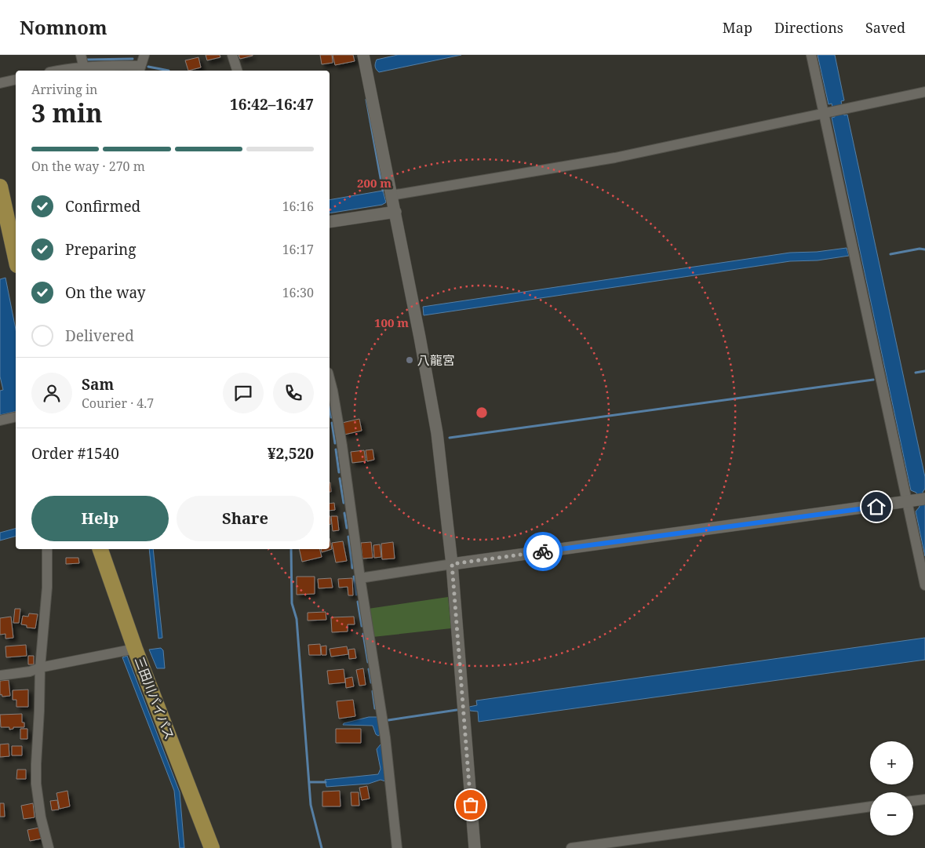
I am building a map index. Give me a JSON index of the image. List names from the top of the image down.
{
  "streets": {
    "highway": ["三田川バイパス"]
  },
  "places": ["八龍宮"],
  "page": {
    "header": "Nomnom",
    "nav": ["Map", "Directions", "Saved"],
    "heading": ["3 min", "Arriving in", "16:42–16:47"],
    "panel": [
      "Sam",
      "Courier · 4.7",
      "Order #1540",
      "¥2,520"
    ],
    "bar": "On the way · 270 m",
    "list": [
      ["Confirmed", "16:16"],
      ["Preparing", "16:17"],
      ["On the way", "16:30"],
      "Delivered"
    ],
    "buttons": ["Help", "Share"],
    "map_buttons": ["+", "−"]
  },
  "rings": ["200 m", "100 m"]
}
